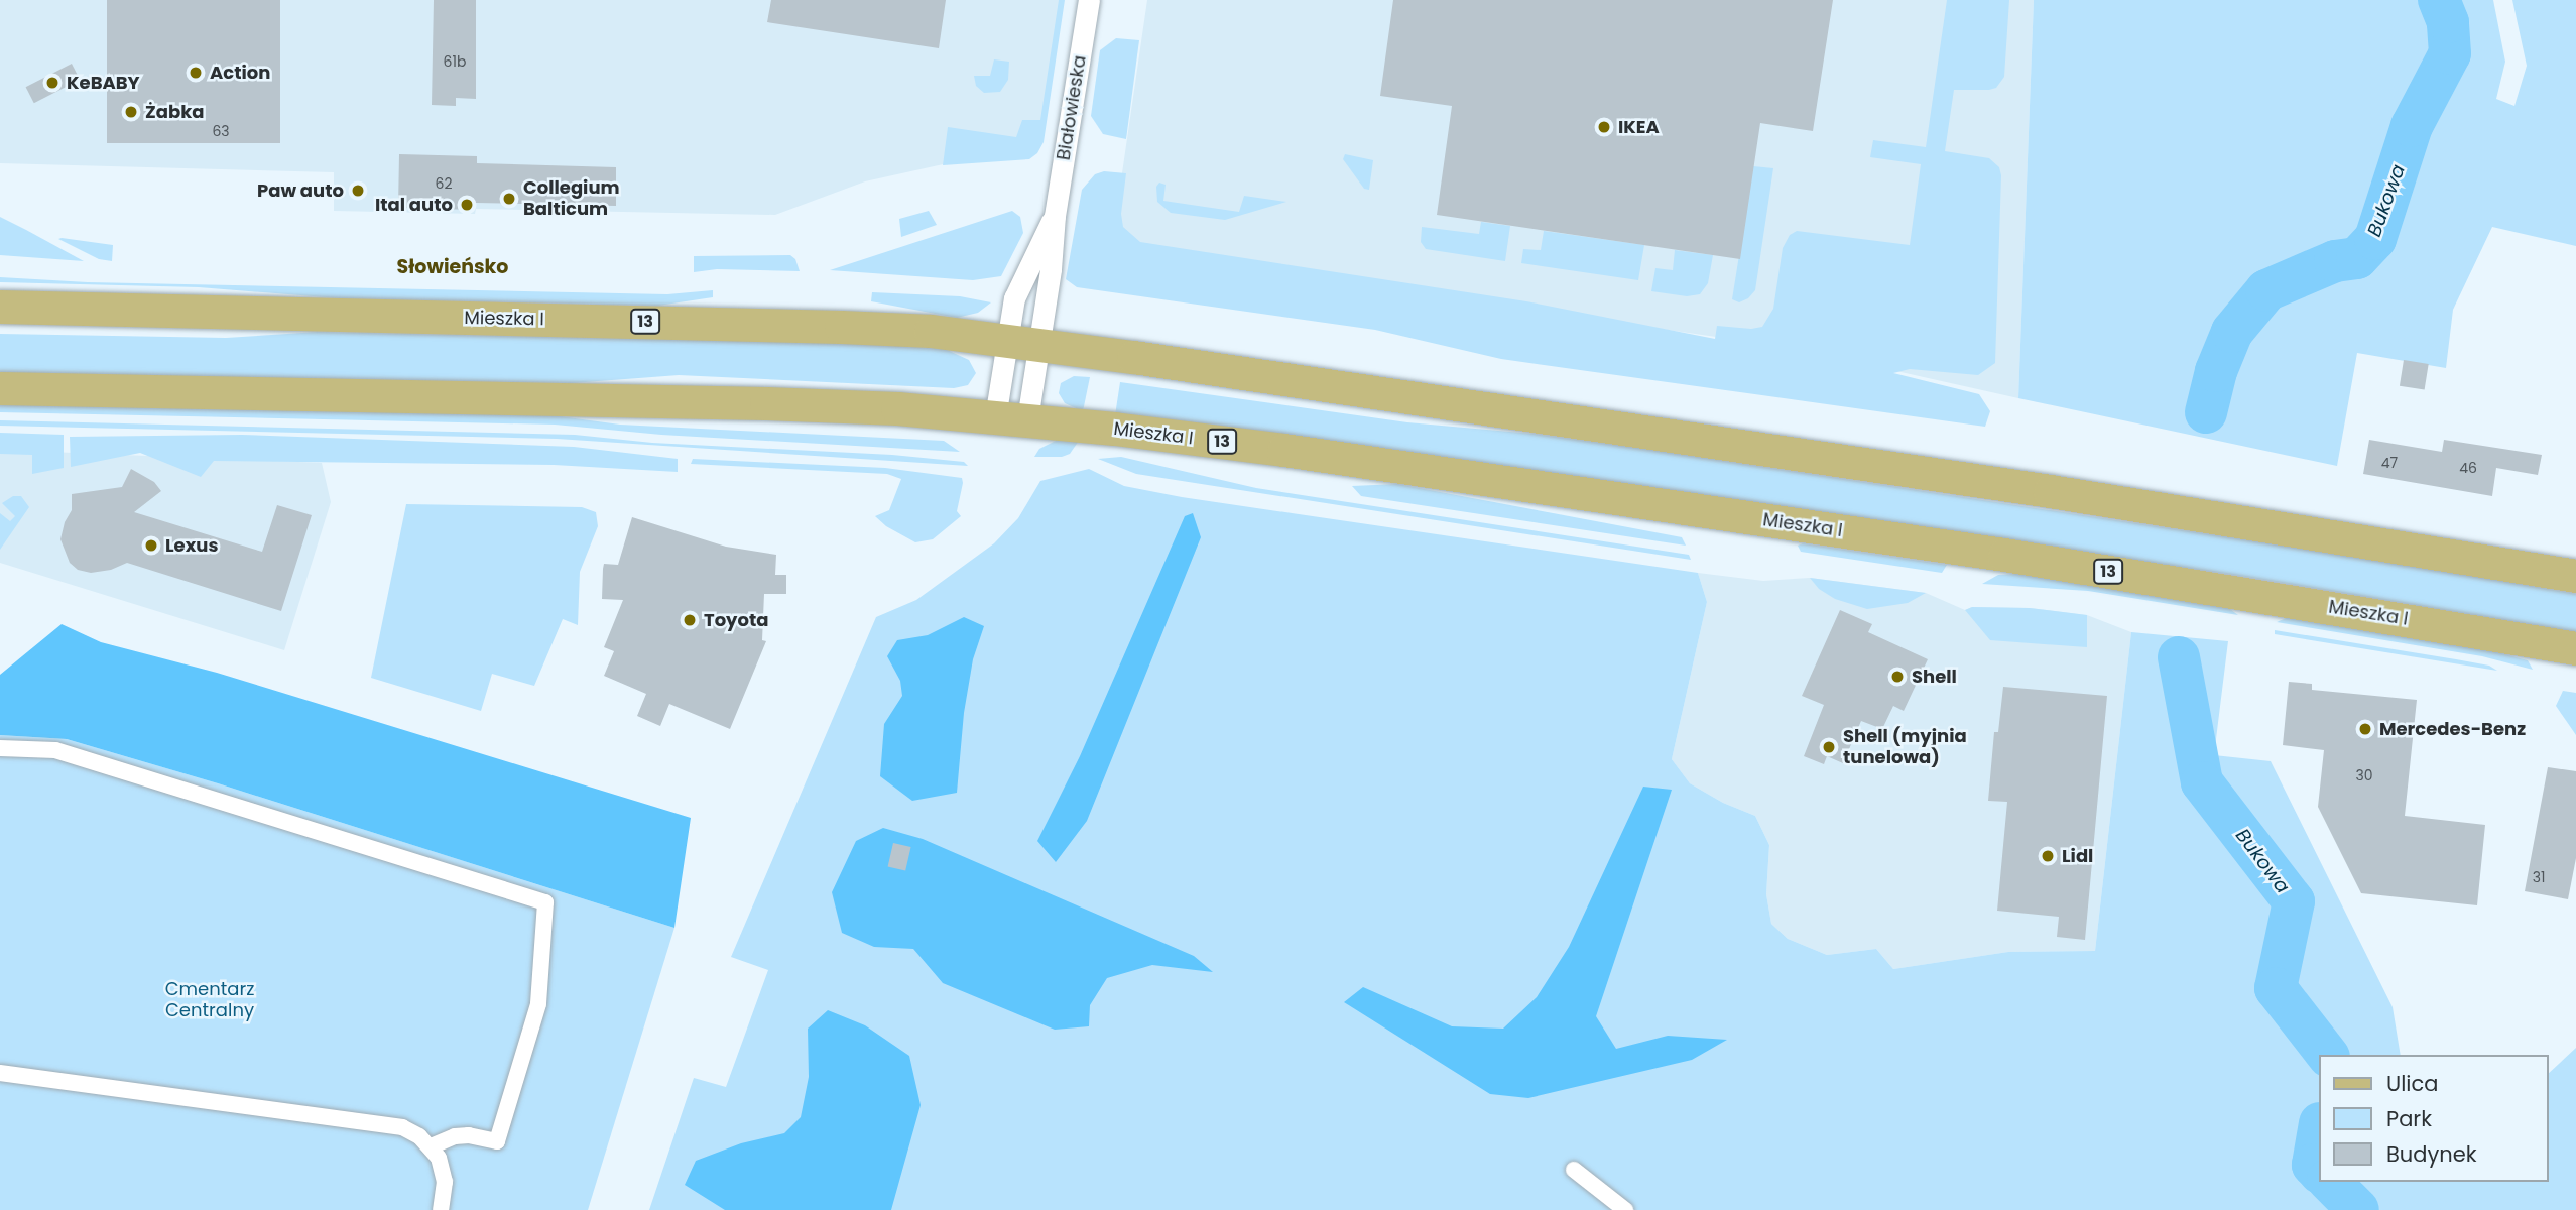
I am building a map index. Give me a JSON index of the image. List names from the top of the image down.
{
  "streets": {
    "main road": ["Mieszka I", "13"],
    "street": ["Białowieska"]
  },
  "crossings": [
    ["Białowieska", "Mieszka I"]
  ],
  "districts": ["Słowieńsko"],
  "water": ["Bukowa"],
  "parks": ["Cmentarz Centralny"],
  "places": [
    "Action",
    "KeBABY",
    "Żabka",
    "IKEA",
    "Paw auto",
    "Collegium Balticum",
    "Ital auto",
    "Lexus",
    "Toyota",
    "Shell",
    "Mercedes-Benz",
    "Shell (myjnia tunelowa)",
    "Lidl"
  ],
  "house_numbers": [
    "61b",
    "63",
    "62",
    "47",
    "46",
    "30",
    "31"
  ],
  "legend": ["Ulica", "Park", "Budynek"]
}
